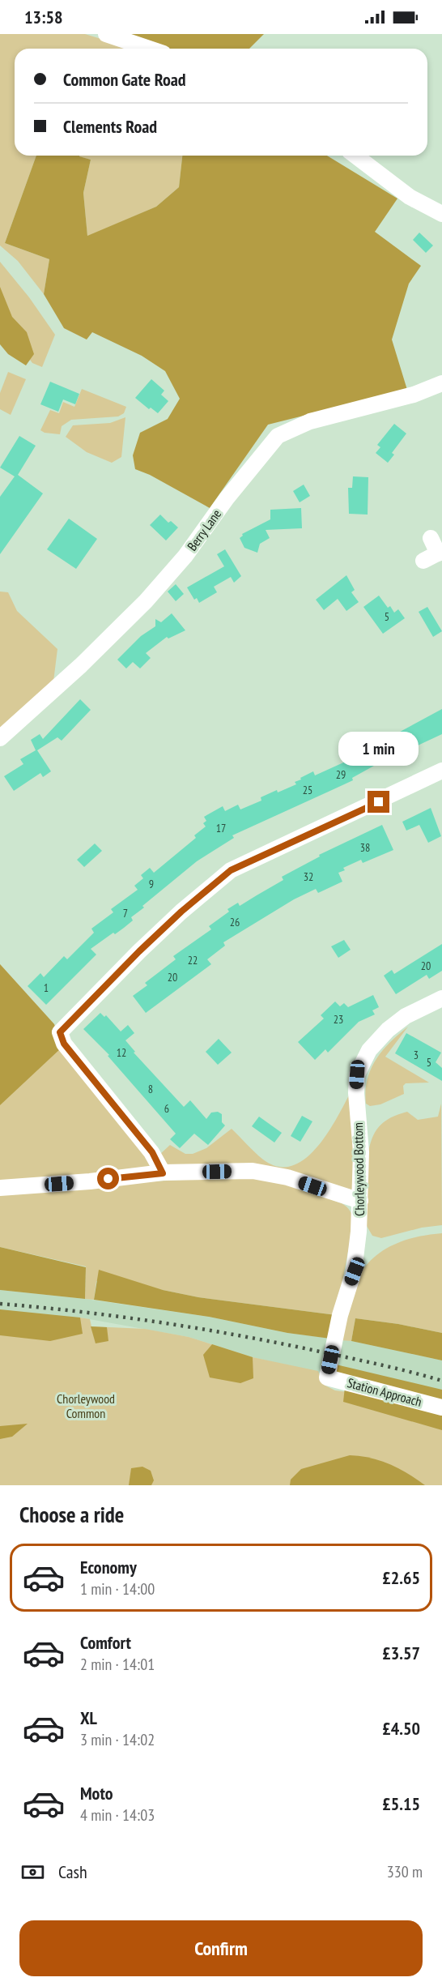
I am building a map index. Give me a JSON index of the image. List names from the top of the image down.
{
  "streets": {
    "street": ["Berry Lane", "Chorleywood Bottom", "Station Approach"]
  },
  "crossings": [
    ["Chorleywood Bottom", "Station Approach"]
  ],
  "parks": ["Chorleywood Common"],
  "house_numbers": [
    "5",
    "29",
    "25",
    "17",
    "38",
    "32",
    "9",
    "7",
    "26",
    "22",
    "20",
    "20",
    "1",
    "23",
    "12",
    "3",
    "5",
    "8",
    "6"
  ],
  "page": {
    "status": "13:58",
    "banner": ["Common Gate Road", "Clements Road"],
    "bubble": "1 min",
    "heading": "Choose a ride",
    "list": [
      {
        "name": "Economy",
        "note": "1 min · 14:00",
        "value": "£2.65"
      },
      {
        "name": "Comfort",
        "note": "2 min · 14:01",
        "value": "£3.57"
      },
      {
        "name": "XL",
        "note": "3 min · 14:02",
        "value": "£4.50"
      },
      {
        "name": "Moto",
        "note": "4 min · 14:03",
        "value": "£5.15"
      }
    ],
    "pay": ["Cash", "330 m"],
    "buttons": "Confirm"
  }
}
